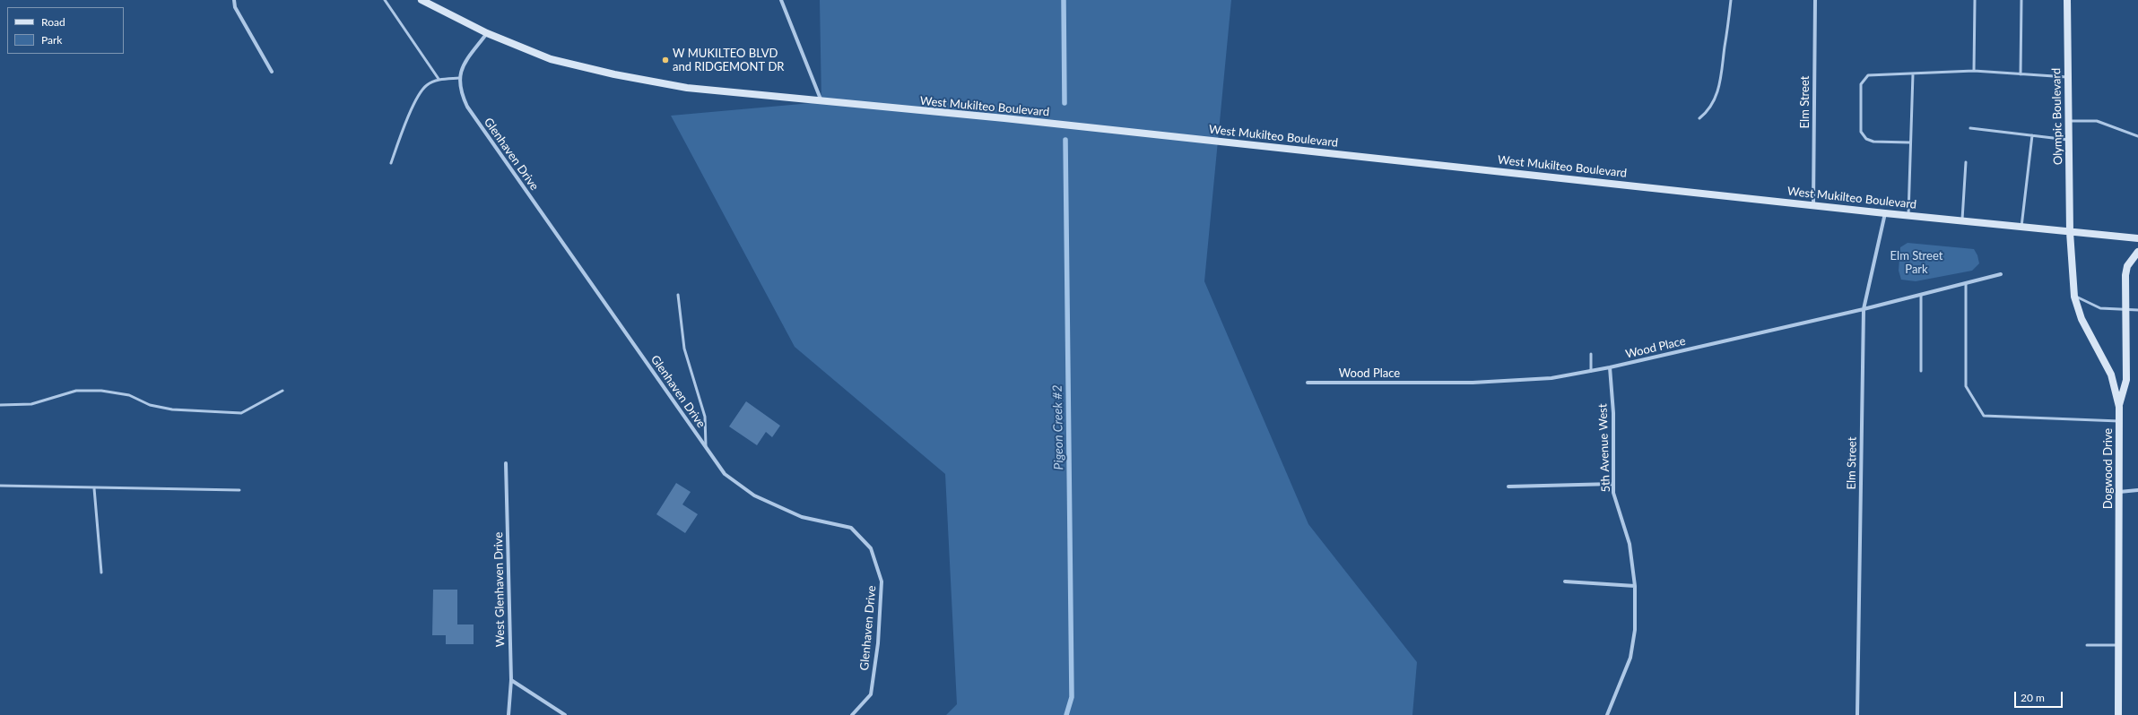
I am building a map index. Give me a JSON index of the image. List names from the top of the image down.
{
  "streets": {
    "main road": ["West Mukilteo Boulevard", "Olympic Boulevard", "Dogwood Drive"],
    "street": [
      "Elm Street",
      "Glenhaven Drive",
      "Wood Place",
      "5th Avenue West",
      "West Glenhaven Drive"
    ]
  },
  "crossings": [
    ["Elm Street", "West Mukilteo Boulevard"],
    ["Elm Street", "Wood Place"],
    ["West Mukilteo Boulevard", "Olympic Boulevard"],
    ["West Mukilteo Boulevard", "Dogwood Drive"],
    ["Olympic Boulevard", "Dogwood Drive"],
    ["Wood Place", "5th Avenue West"]
  ],
  "water": ["Pigeon Creek #2"],
  "parks": ["Elm Street Park"],
  "places": ["W MUKILTEO BLVD and RIDGEMONT DR"],
  "legend": ["Road", "Park"],
  "scale_bar": "20 m"
}
